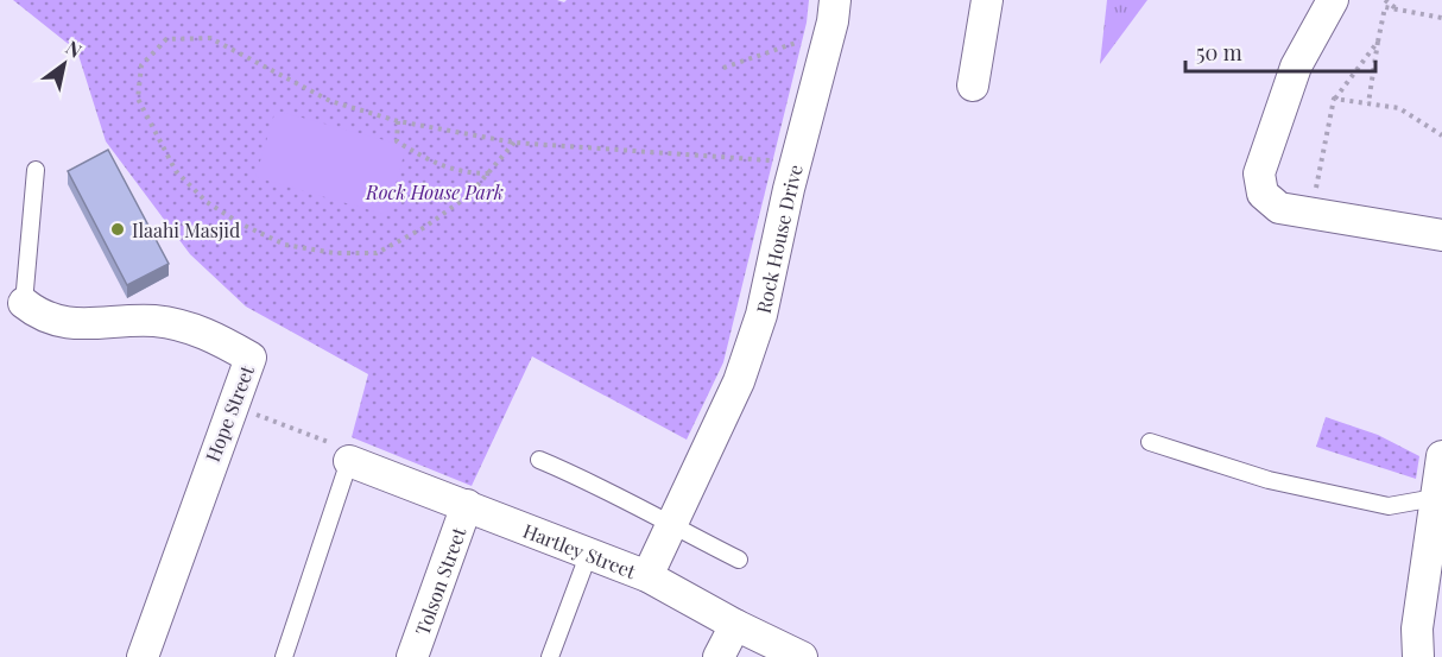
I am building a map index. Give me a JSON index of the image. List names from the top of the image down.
{
  "streets": {
    "street": [
      "Rock House Drive",
      "Hope Street",
      "Hartley Street",
      "Tolson Street"
    ]
  },
  "crossings": [
    ["Rock House Drive", "Hartley Street"],
    ["Hartley Street", "Tolson Street"]
  ],
  "parks": ["Rock House Park"],
  "places": ["Ilaahi Masjid"],
  "scale_bar": "50 m",
  "north": "top right"
}
